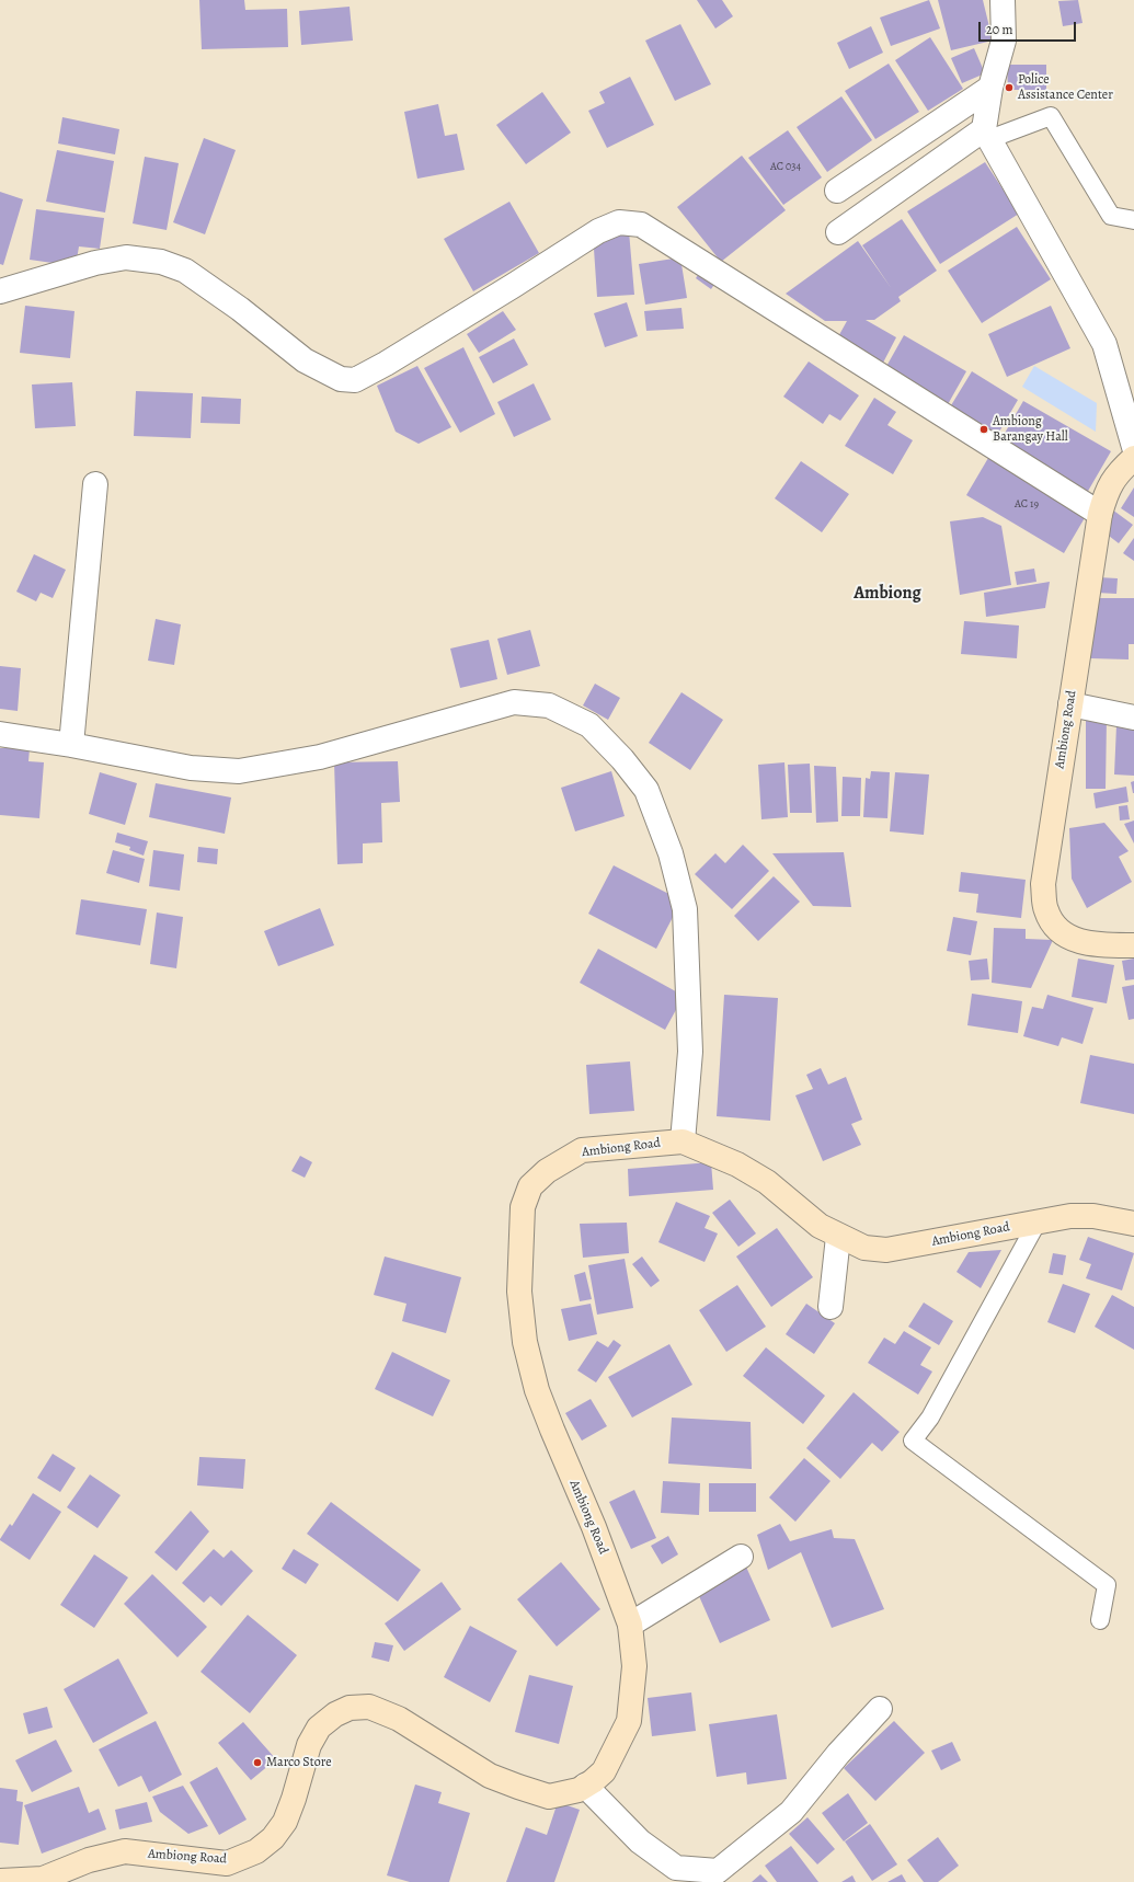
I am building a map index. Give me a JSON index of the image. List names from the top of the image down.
{
  "streets": {
    "main road": ["Ambiong Road"]
  },
  "districts": ["Ambiong"],
  "places": ["Police Assistance Center", "Ambiong Barangay Hall", "Marco Store"],
  "house_numbers": ["AC 034", "AC 19"],
  "scale_bar": "20 m"
}
